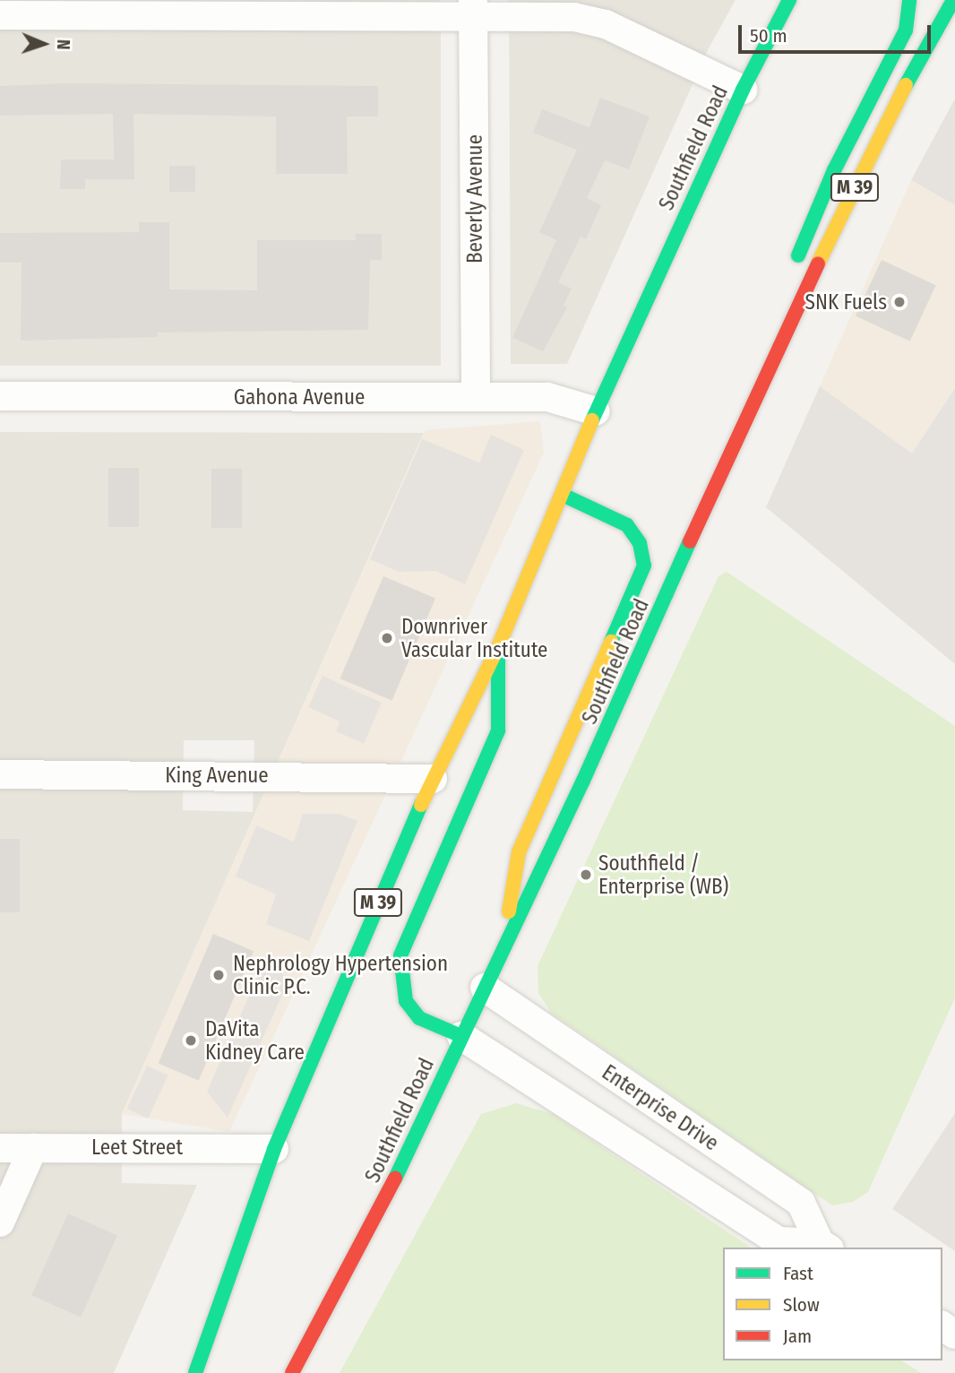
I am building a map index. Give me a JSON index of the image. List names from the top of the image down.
{
  "streets": {
    "highway": ["Southfield Road", "M 39"],
    "street": [
      "Beverly Avenue",
      "Gahona Avenue",
      "King Avenue",
      "Enterprise Drive",
      "Leet Street"
    ]
  },
  "crossings": [
    ["Southfield Road", "Gahona Avenue"],
    ["Southfield Road", "King Avenue"],
    ["Southfield Road", "Enterprise Drive"],
    ["Southfield Road", "Leet Street"],
    ["Beverly Avenue", "Gahona Avenue"]
  ],
  "places": [
    "SNK Fuels",
    "Downriver Vascular Institute",
    "Southfield / Enterprise (WB)",
    "Nephrology Hypertension Clinic P.C.",
    "DaVita Kidney Care"
  ],
  "legend": ["Fast", "Slow", "Jam"],
  "scale_bar": "50 m",
  "north": "right"
}
